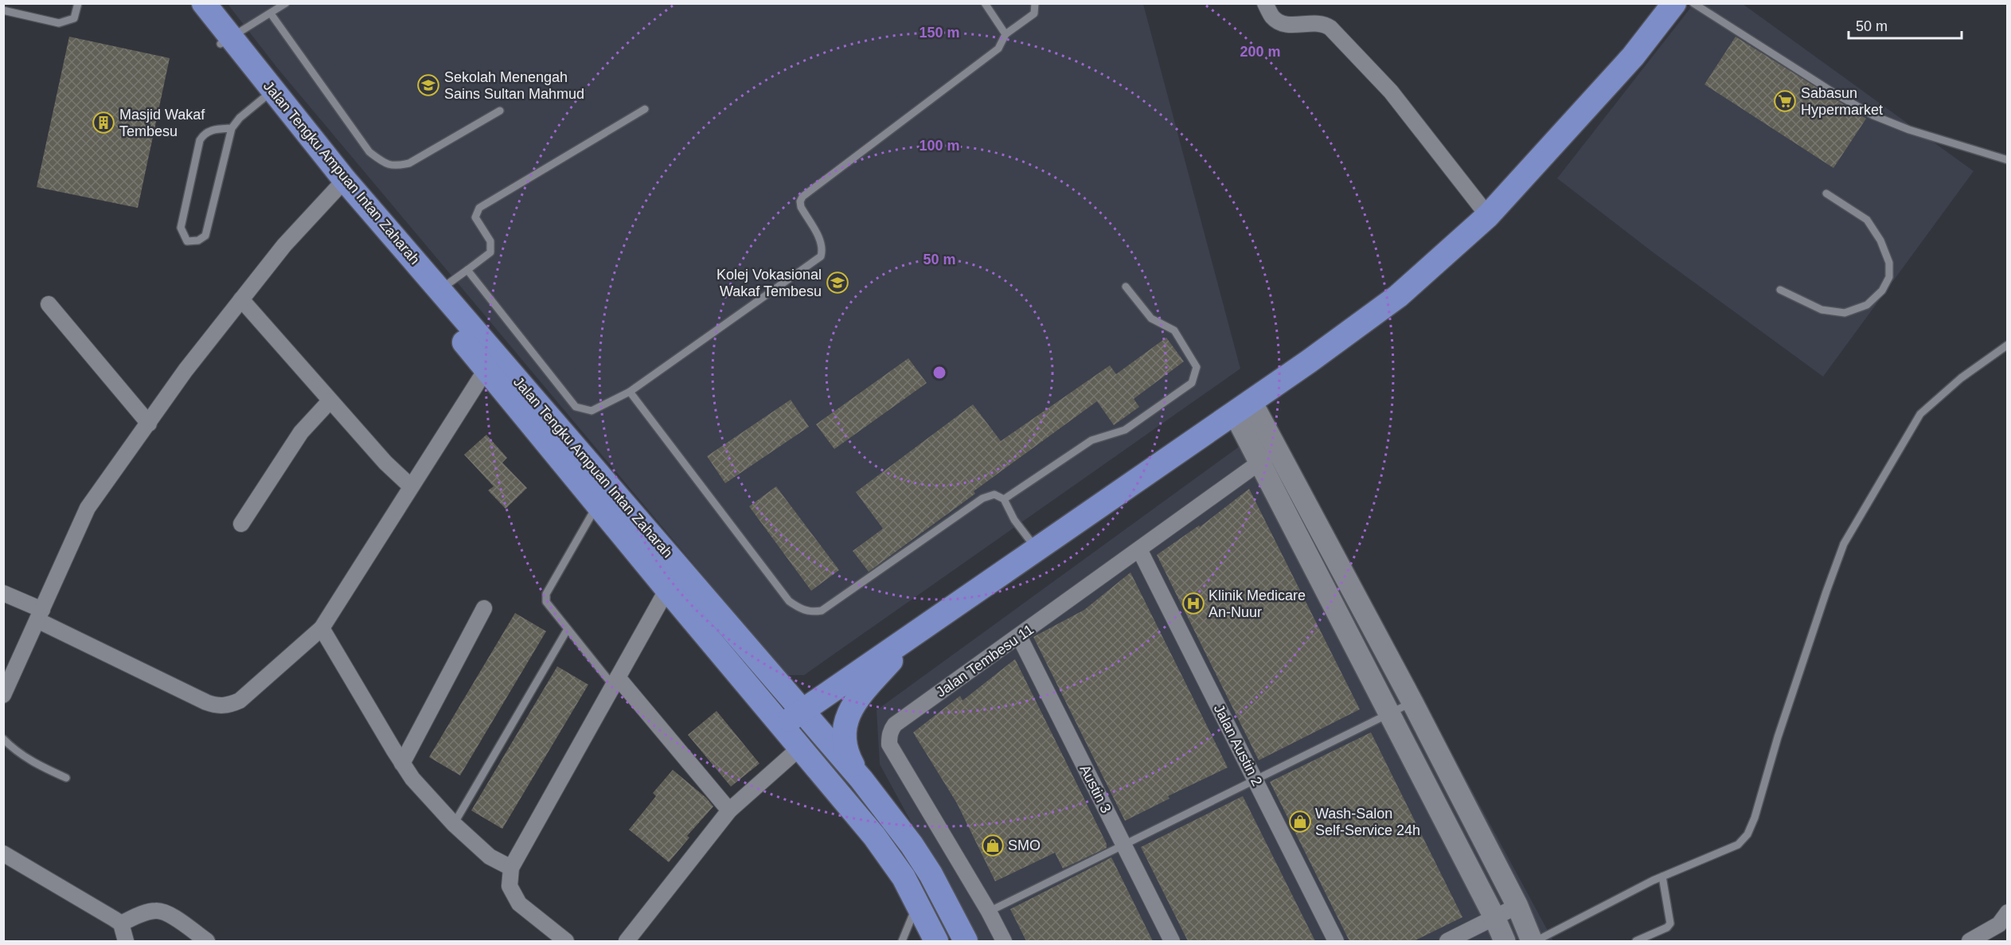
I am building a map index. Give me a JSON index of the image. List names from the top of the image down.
{
  "streets": {
    "main road": ["Jalan Tengku Ampuan Intan Zaharah"],
    "street": ["Jalan Tembesu 11", "Jalan Austin 2", "Austin 3"]
  },
  "crossings": [
    ["Jalan Tembesu 11", "Jalan Austin 2"],
    ["Jalan Tembesu 11", "Austin 3"]
  ],
  "places": {
    "school or university": ["Sekolah Menengah Sains Sultan Mahmud", "Kolej Vokasional Wakaf Tembesu"],
    "supermarket": ["Sabasun Hypermarket"],
    "building": ["Masjid Wakaf Tembesu"],
    "hospital": ["Klinik Medicare An-Nuur"],
    "shop": ["Wash-Salon Self-Service 24h", "SMO"]
  },
  "scale_bar": "50 m",
  "rings": [
    "150 m",
    "200 m",
    "100 m",
    "50 m"
  ]
}
